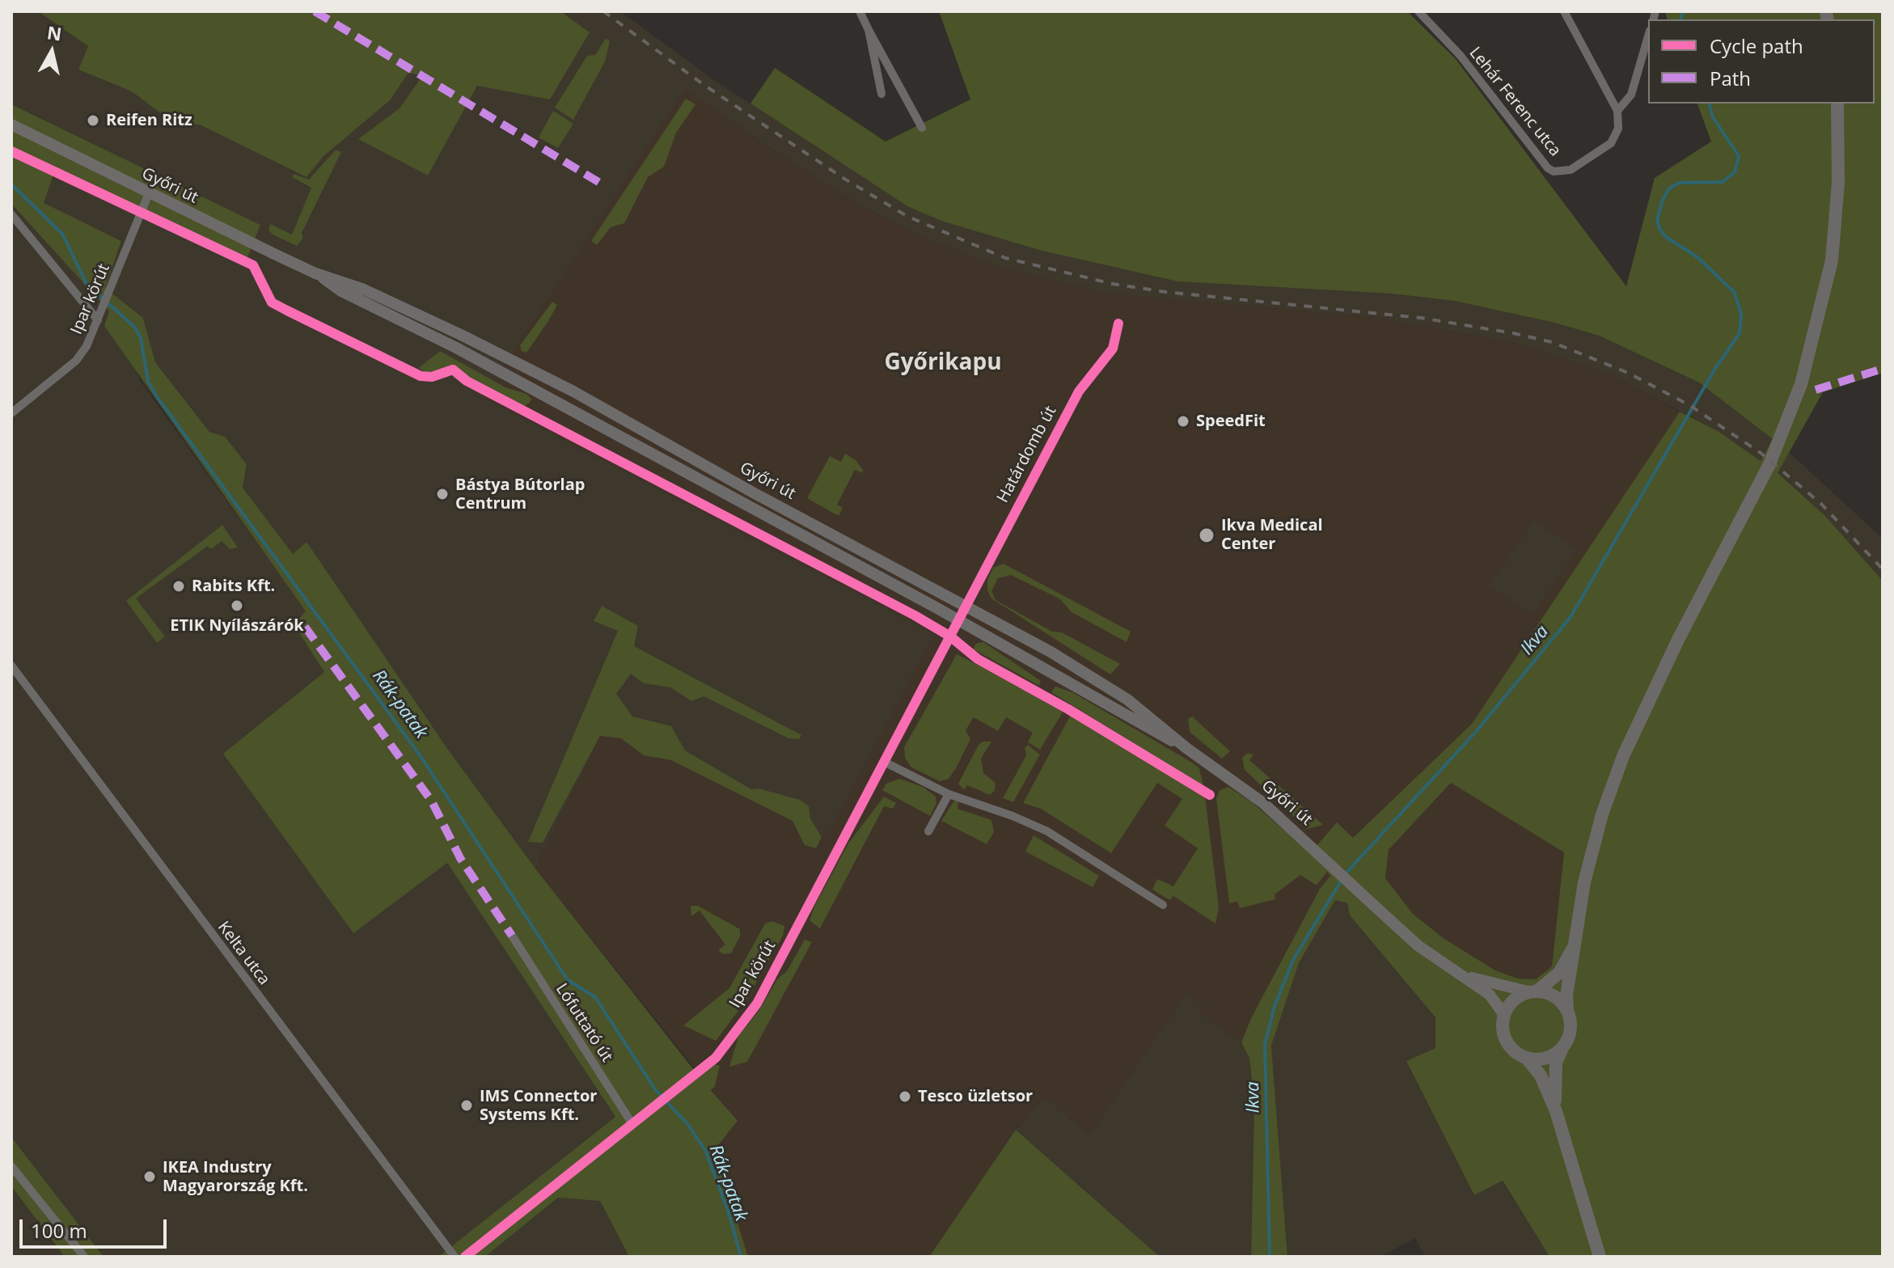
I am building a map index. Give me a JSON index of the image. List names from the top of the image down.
{
  "streets": {
    "main road": ["Győri út"],
    "street": [
      "Lehár Ferenc utca",
      "Ipar körút",
      "Határdomb út",
      "Kelta utca",
      "Lófuttató út"
    ]
  },
  "crossings": [
    ["Győri út", "Ipar körút"],
    ["Győri út", "Határdomb út"],
    ["Ipar körút", "Határdomb út"],
    ["Ipar körút", "Lófuttató út"]
  ],
  "districts": ["Győrikapu"],
  "water": ["Ikva", "Rák-patak"],
  "places": [
    "Reifen Ritz",
    "SpeedFit",
    "Bástya Bútorlap Centrum",
    "Ikva Medical Center",
    "Rabits Kft.",
    "ETIK Nyílászárók",
    "Tesco üzletsor",
    "IMS Connector Systems Kft.",
    "IKEA Industry Magyarország Kft."
  ],
  "legend": ["Cycle path", "Path"],
  "scale_bar": "100 m",
  "north": "top"
}
